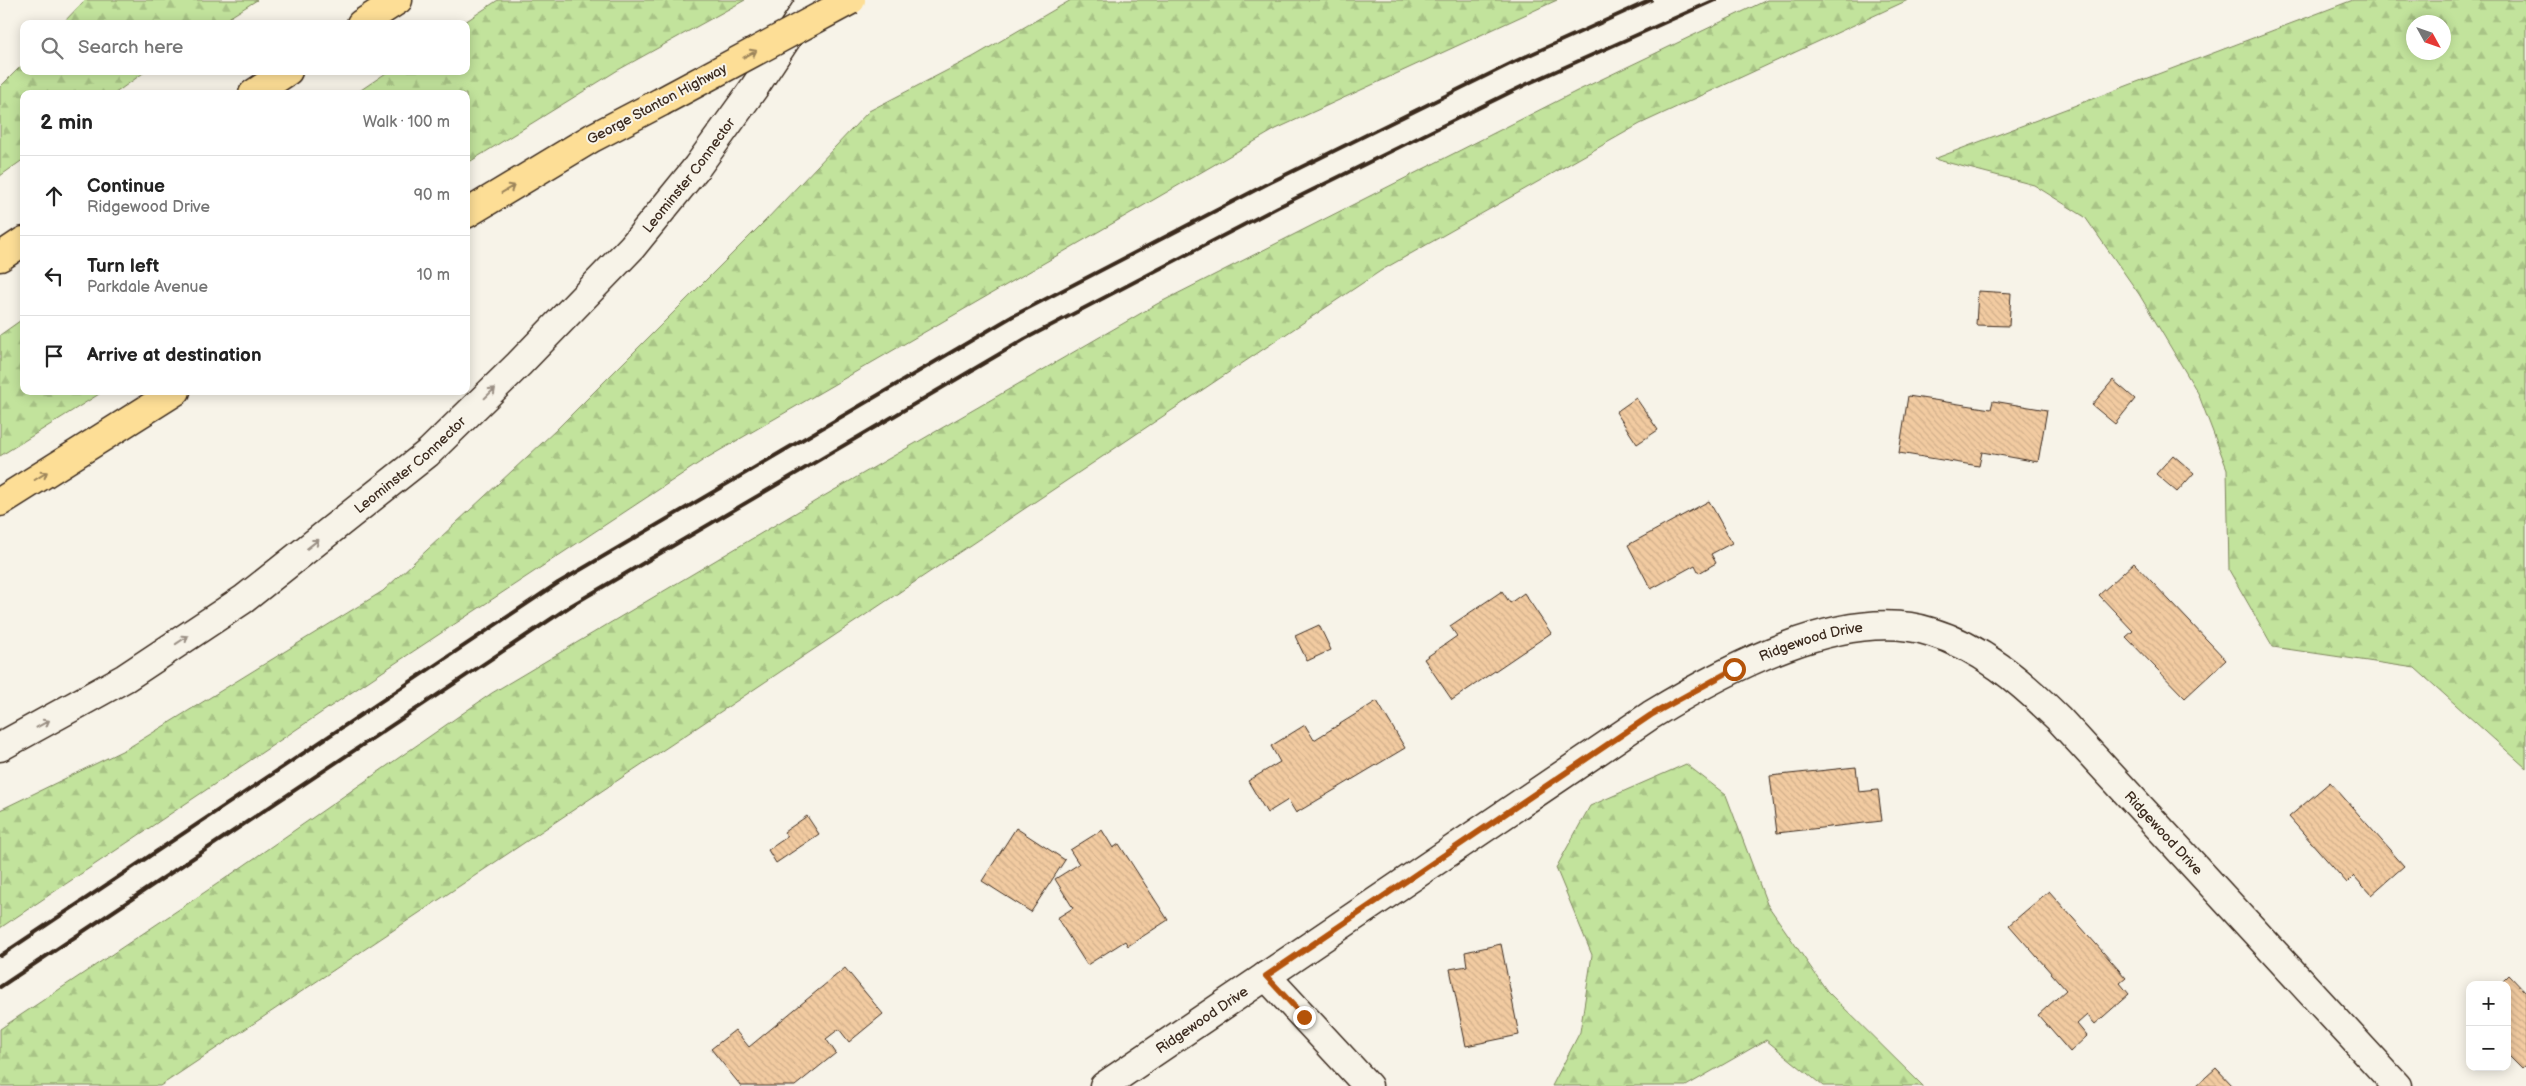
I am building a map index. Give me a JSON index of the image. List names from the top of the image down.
{
  "streets": {
    "highway": ["George Stanton Highway"],
    "street": ["Leominster Connector", "Ridgewood Drive"]
  },
  "one_way": ["George Stanton Highway", "Leominster Connector"],
  "north": "bottom right",
  "page": {
    "search": "Search here",
    "heading": ["2 min", "Walk · 100 m"],
    "list": [
      ["Continue", "Ridgewood Drive", "90 m"],
      ["Turn left", "Parkdale Avenue", "10 m"],
      "Arrive at destination"
    ],
    "map_buttons": ["+", "−"]
  }
}
